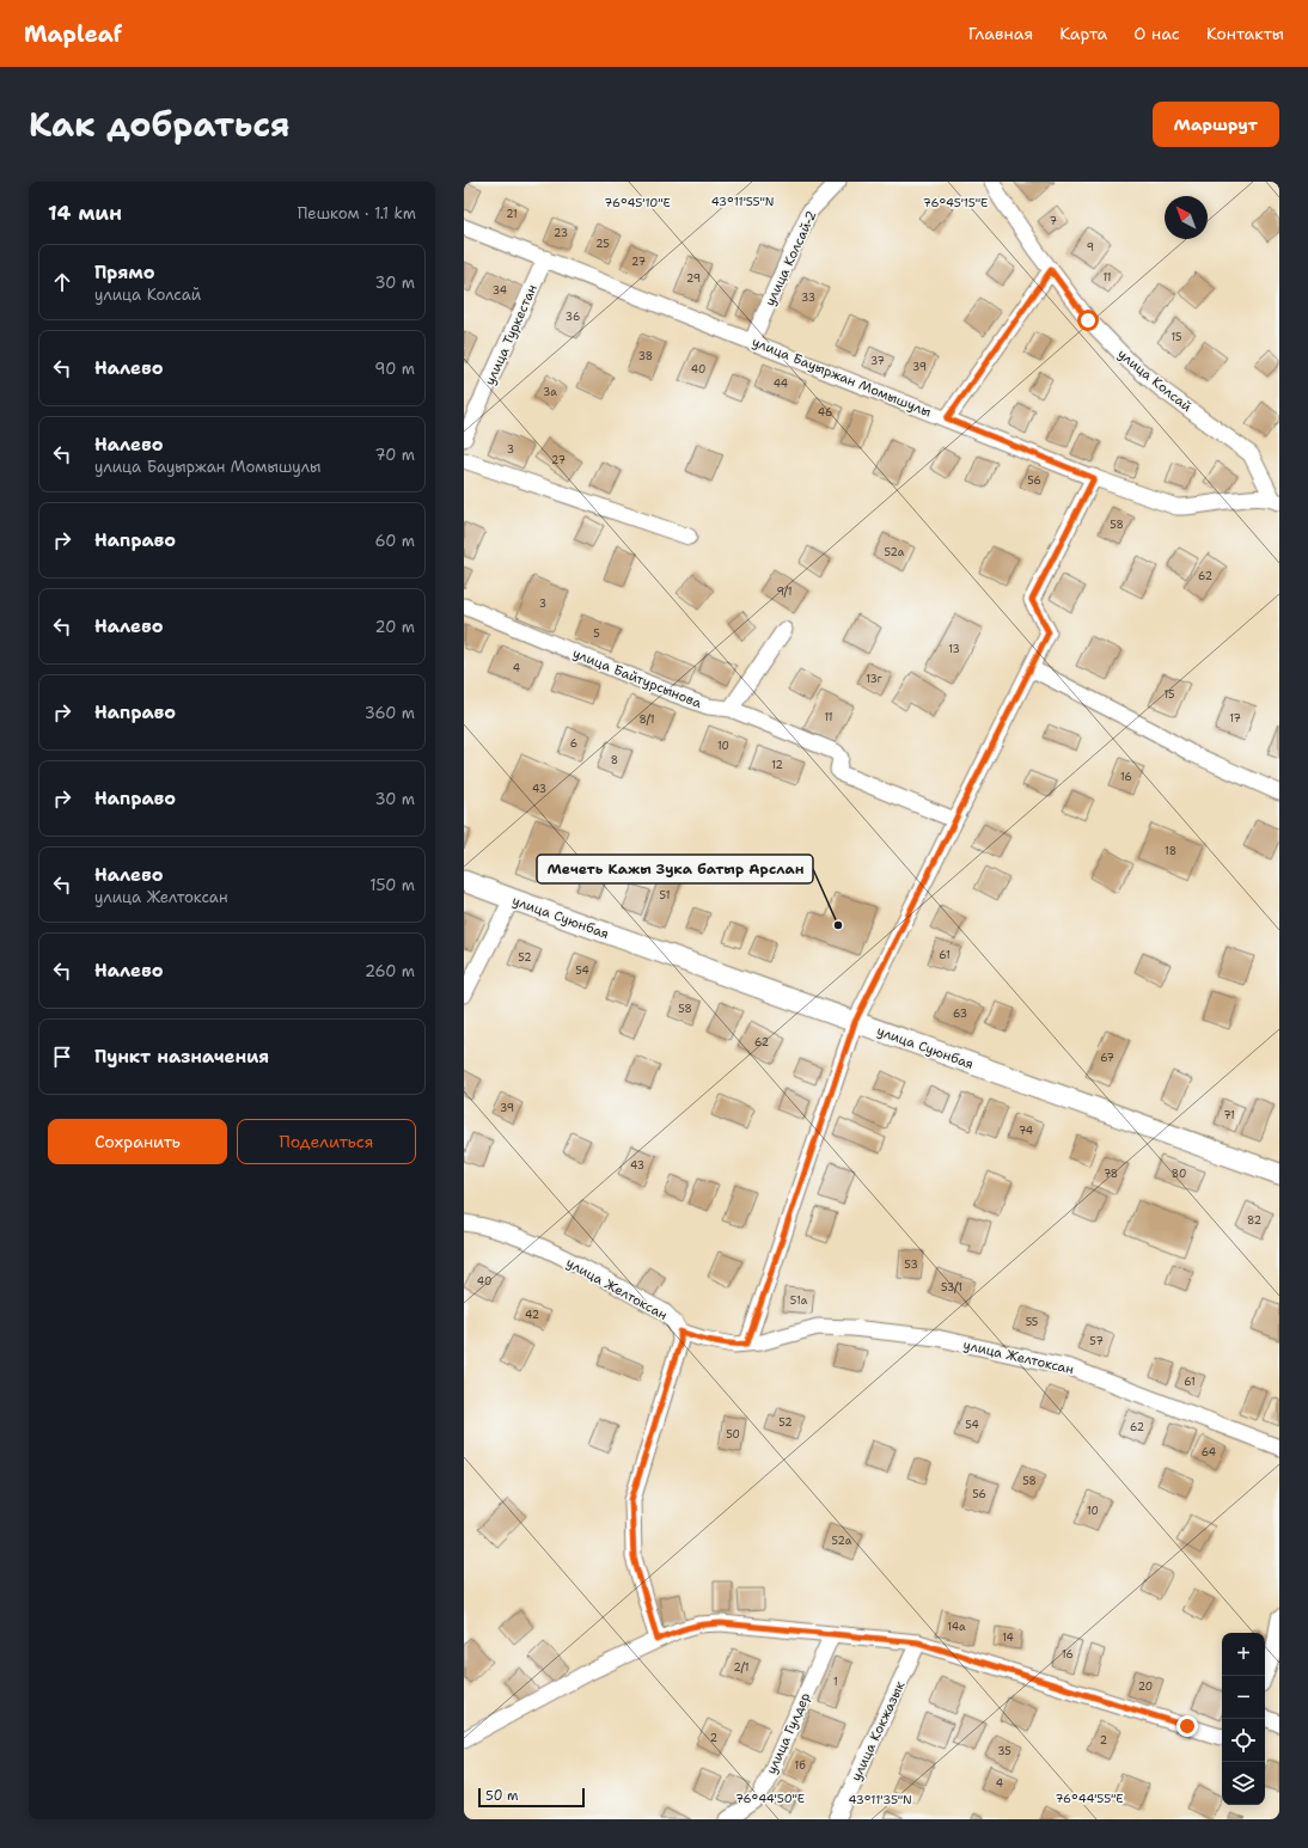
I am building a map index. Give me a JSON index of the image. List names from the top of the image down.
{
  "streets": {
    "main road": ["улица Суюнбая"],
    "street": [
      "улица Колсай-2",
      "улица Туркестан",
      "улица Бауыржан Момышулы",
      "улица Колсай",
      "улица Байтурсынова",
      "улица Желтоксан",
      "улица Кокжазык",
      "улица Гулдер"
    ]
  },
  "crossings": [
    ["улица Колсай-2", "улица Бауыржан Момышулы"],
    ["улица Туркестан", "улица Бауыржан Момышулы"],
    ["улица Бауыржан Момышулы", "улица Колсай"]
  ],
  "places": ["Мечеть Кажы Зука батыр Арслан"],
  "house_numbers": [
    "21",
    "7",
    "23",
    "25",
    "9",
    "27",
    "11",
    "29",
    "34",
    "33",
    "36",
    "15",
    "38",
    "37",
    "39",
    "40",
    "44",
    "3а",
    "46",
    "3",
    "27",
    "56",
    "58",
    "52а",
    "62",
    "9/1",
    "3",
    "5",
    "13",
    "4",
    "13г",
    "15",
    "11",
    "17",
    "8/1",
    "6",
    "10",
    "8",
    "12",
    "16",
    "43",
    "18",
    "51",
    "61",
    "52",
    "54",
    "58",
    "63",
    "62",
    "67",
    "39",
    "71",
    "74",
    "43",
    "78",
    "80",
    "82",
    "53",
    "40",
    "53/1",
    "51а",
    "42",
    "55",
    "57",
    "61",
    "52",
    "54",
    "62",
    "50",
    "64",
    "58",
    "56",
    "10",
    "52а",
    "14а",
    "14",
    "16",
    "2/1",
    "1",
    "20",
    "2",
    "2",
    "35",
    "1б",
    "4"
  ],
  "scale_bar": "50 m",
  "north": "top left",
  "page": {
    "header": "Mapleaf",
    "nav": [
      "Главная",
      "Карта",
      "О нас",
      "Контакты"
    ],
    "title": "Как добраться",
    "buttons": [
      "Маршрут",
      ["Сохранить", "Поделиться"]
    ],
    "heading": ["14 мин", "Пешком · 1.1 km"],
    "list": [
      ["Прямо", "улица Колсай", "30 m"],
      ["Налево", "90 m"],
      ["Налево", "улица Бауыржан Момышулы", "70 m"],
      ["Направо", "60 m"],
      ["Налево", "20 m"],
      ["Направо", "360 m"],
      ["Направо", "30 m"],
      ["Налево", "улица Желтоксан", "150 m"],
      ["Налево", "260 m"],
      "Пункт назначения"
    ],
    "map_buttons": ["+", "−"],
    "scale": "50 m"
  },
  "coordinates": [
    "43°11'55\"N",
    "76°45'10\"E",
    "76°45'15\"E",
    "76°44'50\"E",
    "76°44'55\"E",
    "43°11'35\"N"
  ]
}
